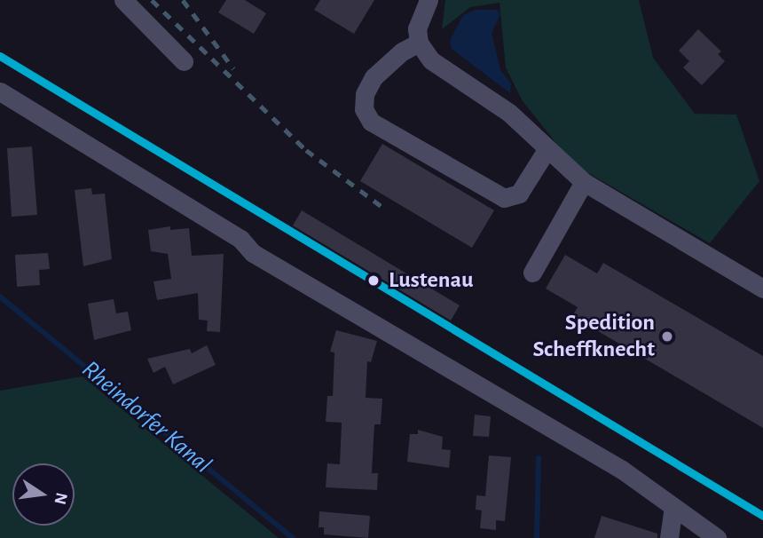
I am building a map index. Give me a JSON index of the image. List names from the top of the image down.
{
  "water": ["Rheindorfer Kanal"],
  "places": ["Lustenau", "Spedition Scheffknecht"],
  "north": "right"
}
